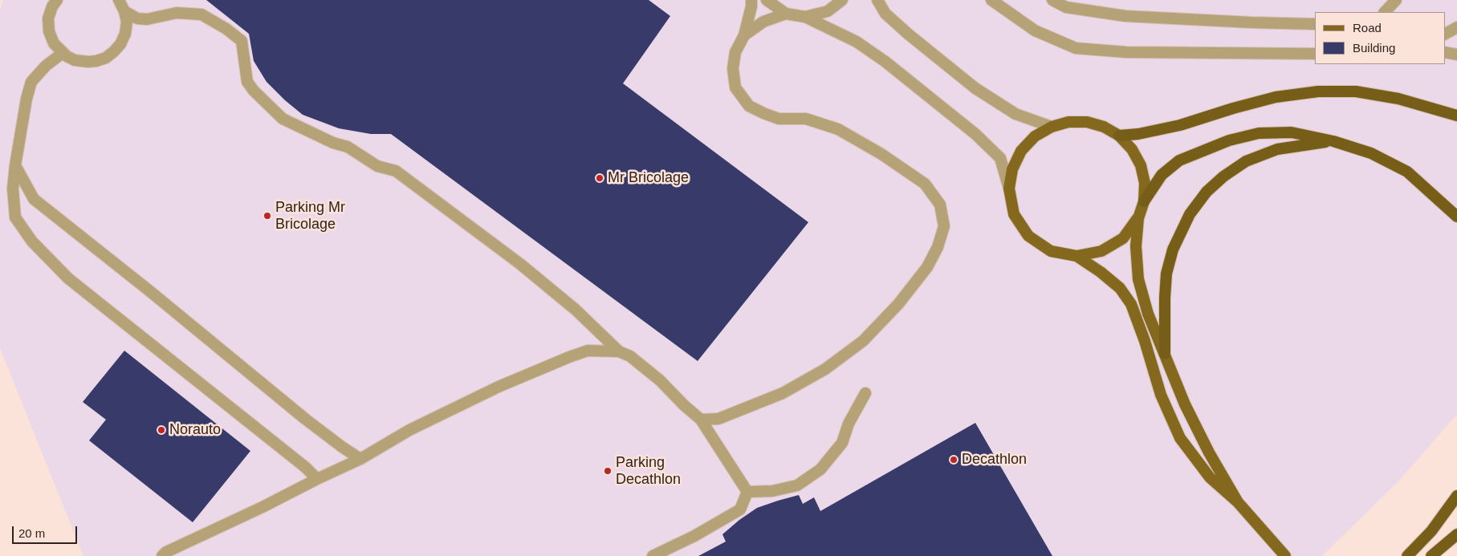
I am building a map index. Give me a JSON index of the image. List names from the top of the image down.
{
  "places": [
    "Mr Bricolage",
    "Parking Mr Bricolage",
    "Norauto",
    "Decathlon",
    "Parking Decathlon"
  ],
  "legend": ["Road", "Building"],
  "scale_bar": "20 m"
}
